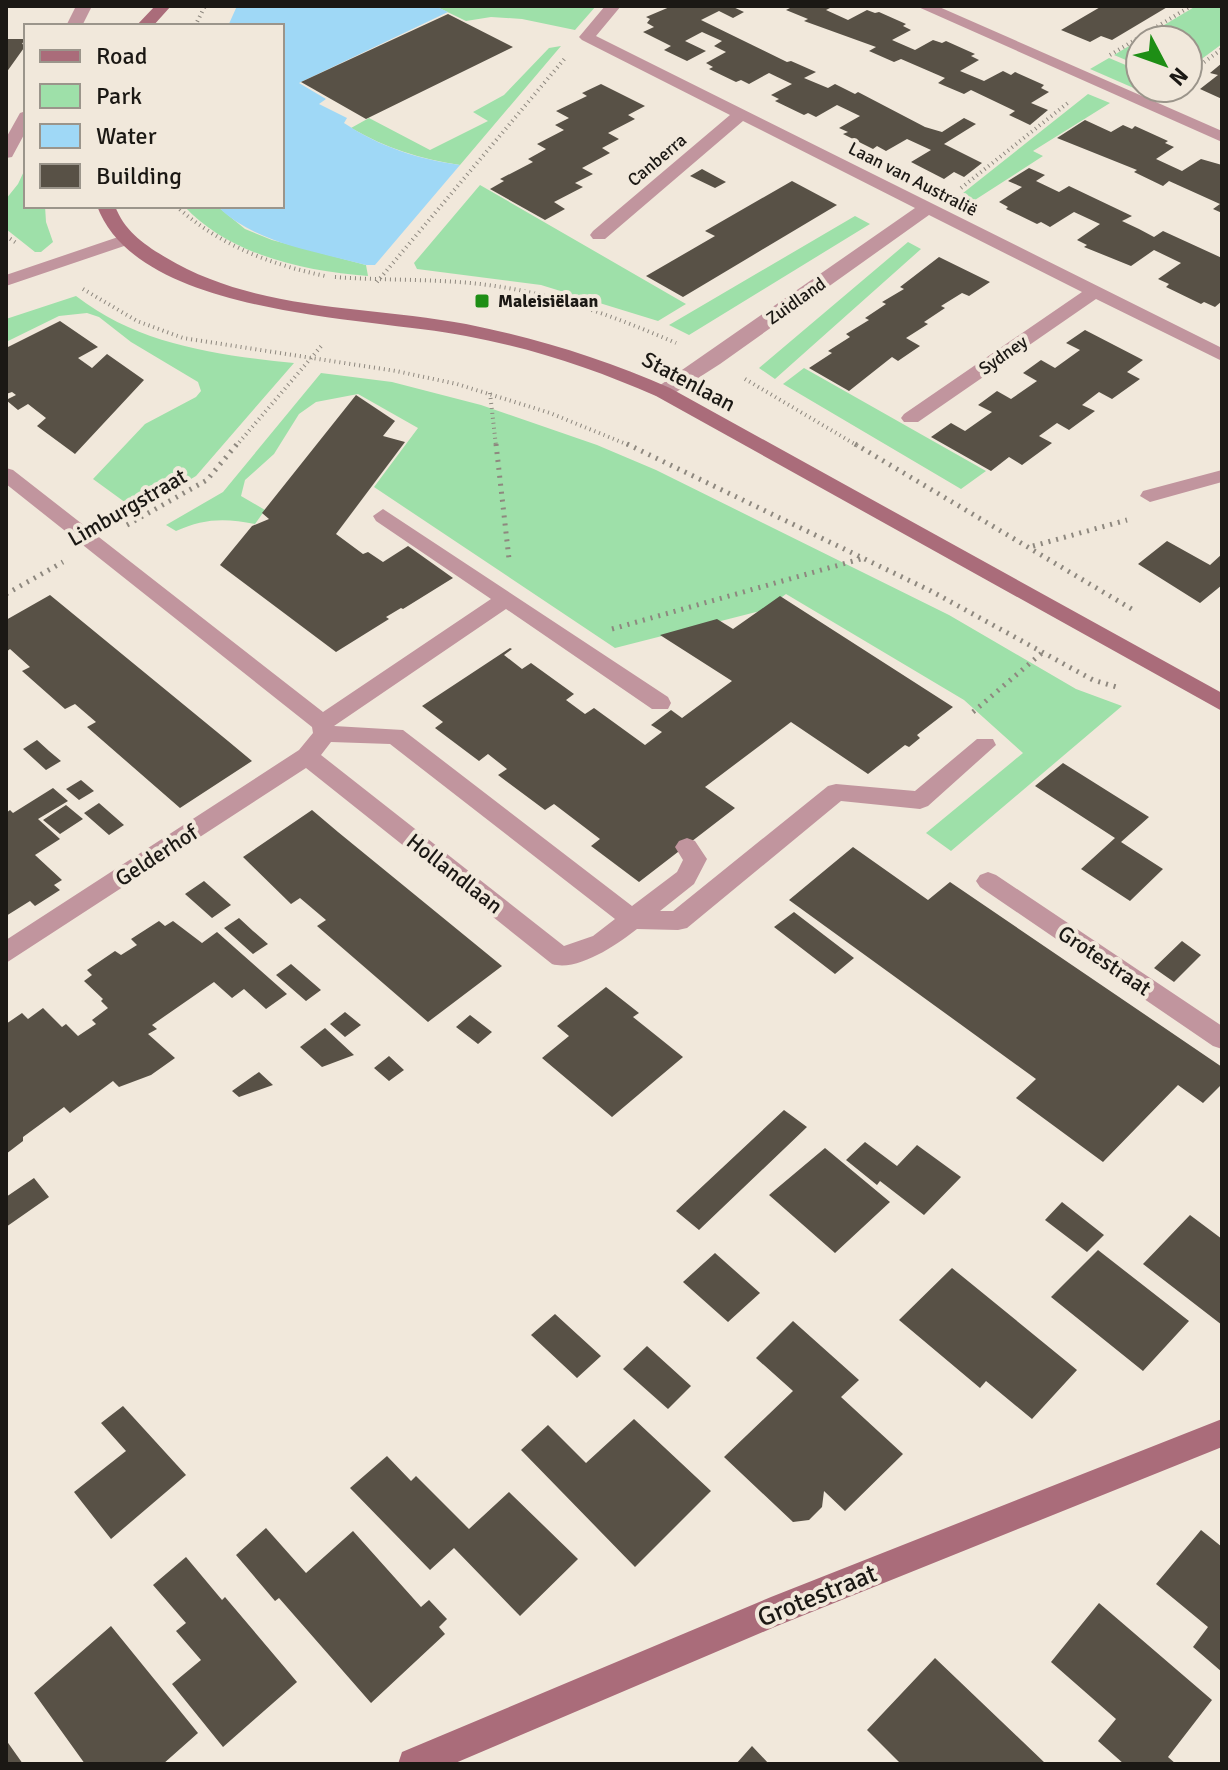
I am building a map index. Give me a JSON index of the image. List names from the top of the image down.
{
  "streets": {
    "main road": ["Statenlaan", "Grotestraat"],
    "street": [
      "Canberra",
      "Laan van Australië",
      "Zuidland",
      "Sydney",
      "Gelderhof",
      "Hollandlaan"
    ],
    "path": ["Limburgstraat"]
  },
  "crossings": [
    ["Canberra", "Laan van Australië"],
    ["Laan van Australië", "Zuidland"],
    ["Laan van Australië", "Sydney"],
    ["Laan van Australië", "Limburgstraat"],
    ["Zuidland", "Statenlaan"],
    ["Statenlaan", "Limburgstraat"],
    ["Gelderhof", "Hollandlaan"]
  ],
  "places": {
    "transit": ["Maleisiëlaan"]
  },
  "legend": [
    "Road",
    "Park",
    "Water",
    "Building"
  ],
  "north": "bottom right"
}
